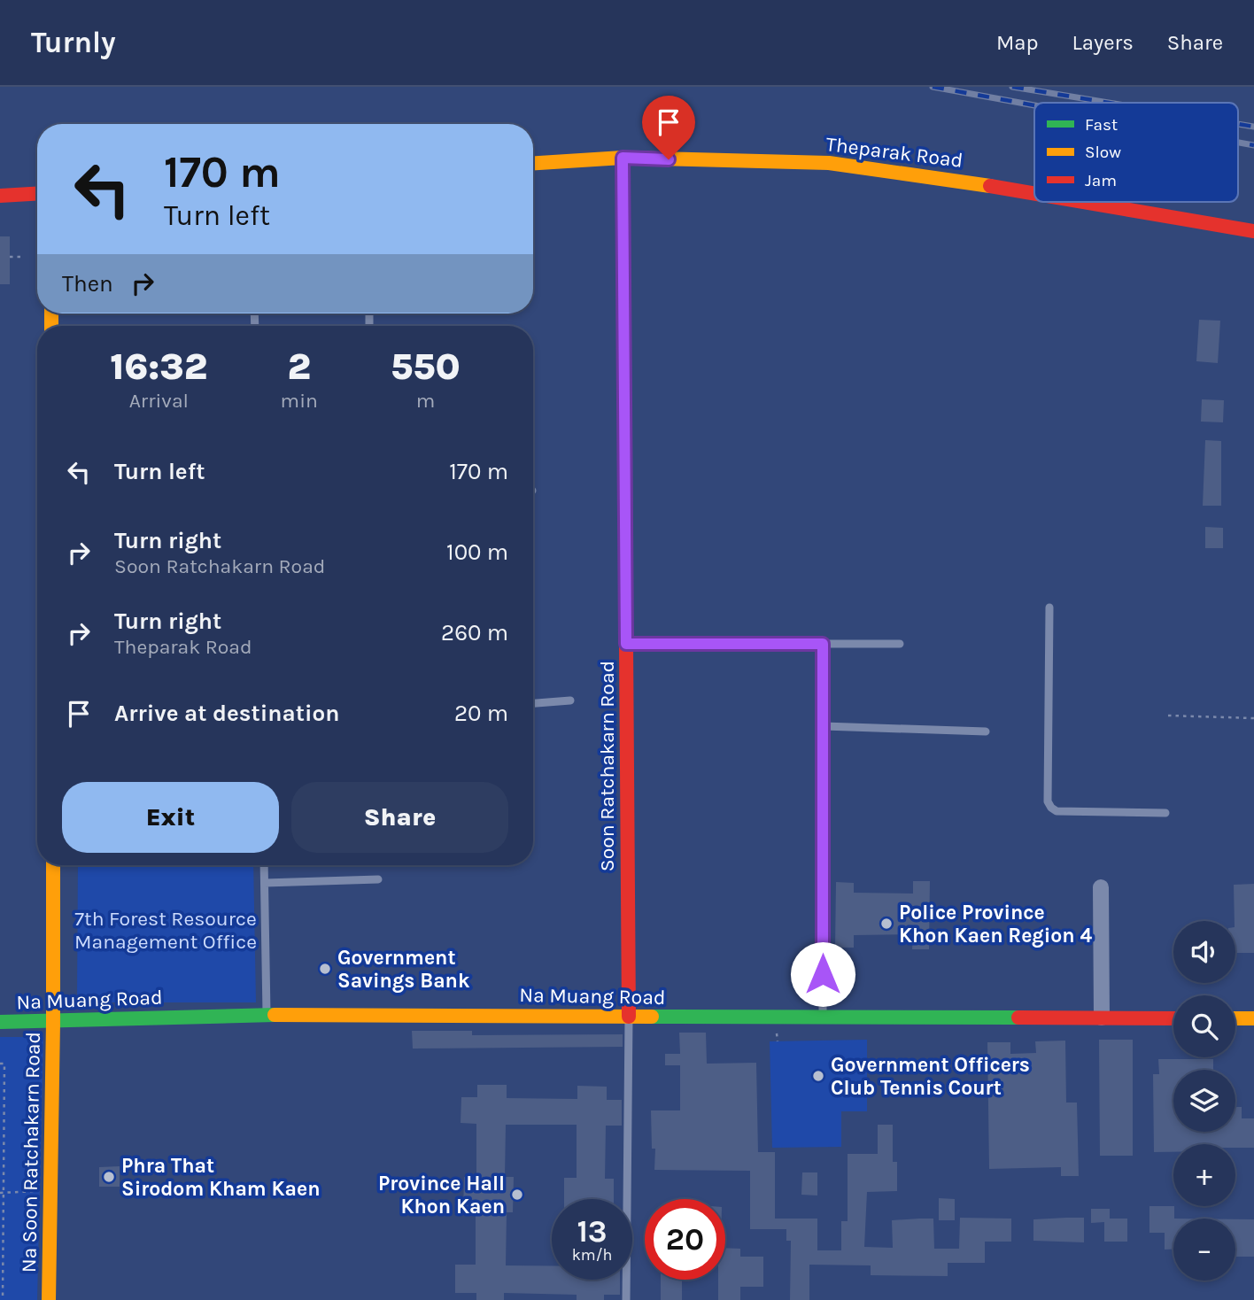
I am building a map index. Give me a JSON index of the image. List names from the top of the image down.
{
  "streets": {
    "street": [
      "Theparak Road",
      "Soon Ratchakarn Road",
      "Na Muang Road",
      "Na Soon Ratchakarn Road"
    ]
  },
  "crossings": [
    ["Theparak Road", "Soon Ratchakarn Road"],
    ["Soon Ratchakarn Road", "Na Muang Road"],
    ["Na Muang Road", "Na Soon Ratchakarn Road"]
  ],
  "parks": ["7th Forest Resource Management Office"],
  "places": [
    "Police Province Khon Kaen Region 4",
    "Government Savings Bank",
    "Government Officers Club Tennis Court",
    "Phra That Sirodom Kham Kaen",
    "Province Hall Khon Kaen"
  ],
  "legend": ["Fast", "Slow", "Jam"],
  "page": {
    "header": "Turnly",
    "nav": ["Map", "Layers", "Share"],
    "turn": ["170 m", "Turn left"],
    "then": "Then",
    "eta": [
      "16:32",
      "Arrival",
      "2",
      "min",
      "550",
      "m"
    ],
    "list": [
      {
        "name": "Turn left",
        "value": "170 m"
      },
      {
        "name": "Turn right",
        "note": "Soon Ratchakarn Road",
        "value": "100 m"
      },
      {
        "name": "Turn right",
        "note": "Theparak Road",
        "value": "260 m"
      },
      {
        "name": "Arrive at destination",
        "value": "20 m"
      }
    ],
    "buttons": ["Exit", "Share"],
    "map_buttons": ["+", "−"],
    "speed": "13 km/h",
    "limit": "20"
  }
}
